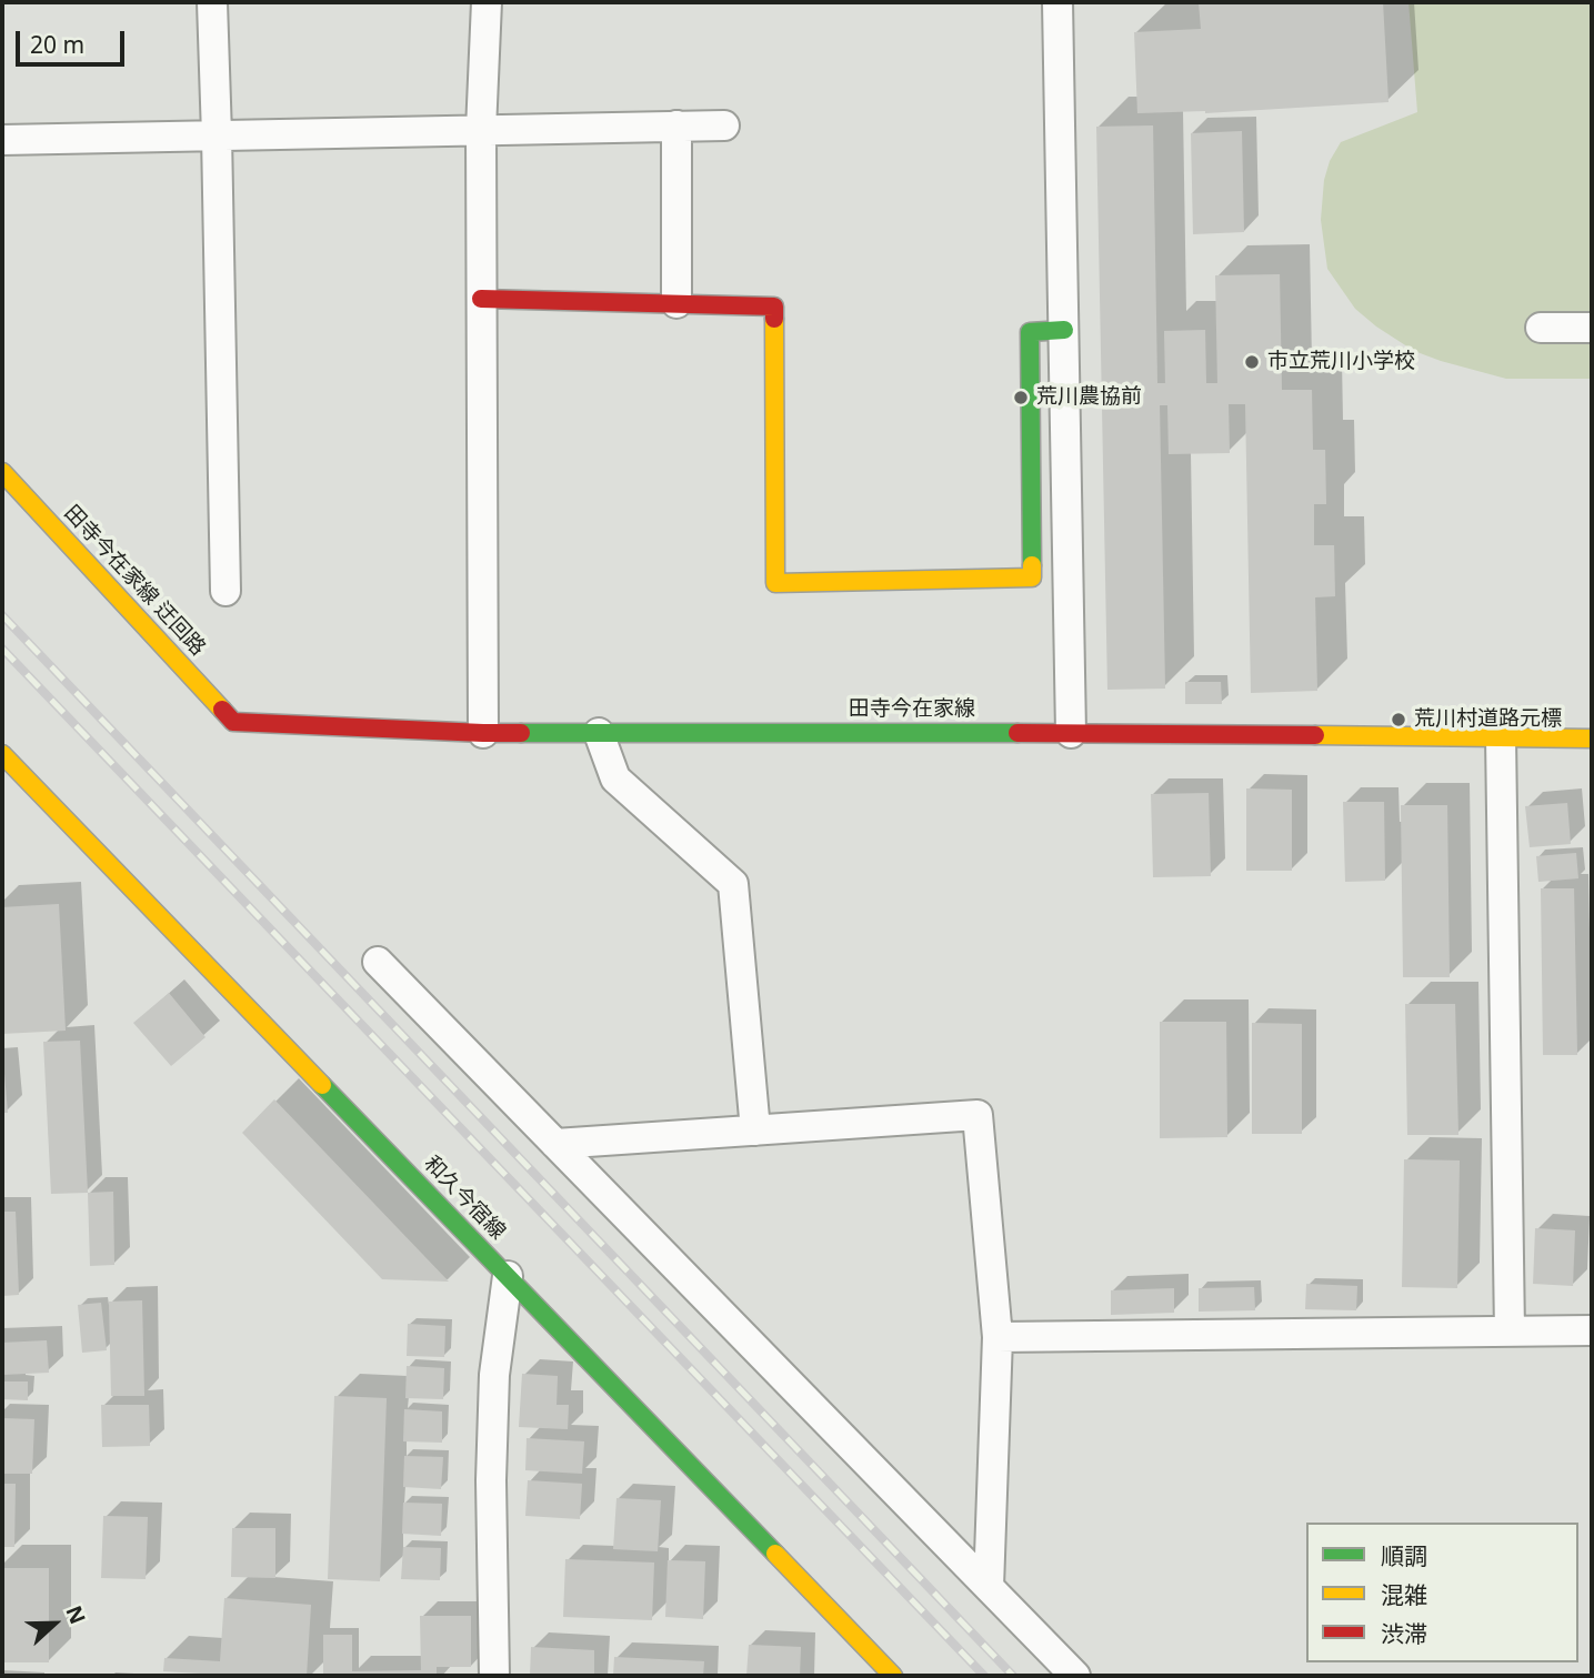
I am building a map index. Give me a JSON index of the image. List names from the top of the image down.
{
  "streets": {
    "main road": ["田寺今在家線 迂回路", "田寺今在家線", "和久今宿線"]
  },
  "crossings": [
    ["田寺今在家線 迂回路", "田寺今在家線"]
  ],
  "places": ["市立荒川小学校", "荒川農協前", "荒川村道路元標"],
  "legend": ["順調", "混雑", "渋滞"],
  "scale_bar": "20 m",
  "north": "right"
}
